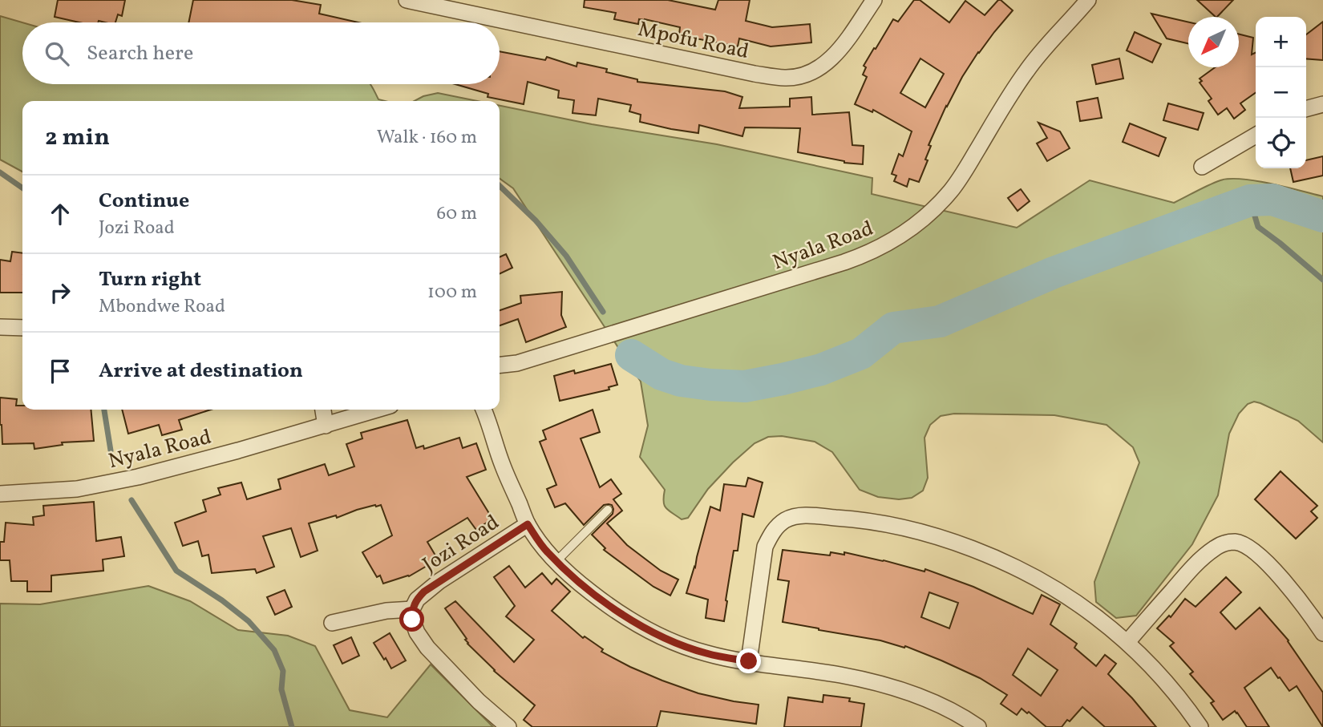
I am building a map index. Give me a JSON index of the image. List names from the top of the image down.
{
  "streets": {
    "street": ["Mpofu Road", "Nyala Road", "Jozi Road"]
  },
  "north": "bottom left",
  "page": {
    "map_buttons": ["+", "−"],
    "search": "Search here",
    "heading": ["2 min", "Walk · 160 m"],
    "list": [
      ["Continue", "Jozi Road", "60 m"],
      ["Turn right", "Mbondwe Road", "100 m"],
      "Arrive at destination"
    ]
  }
}
